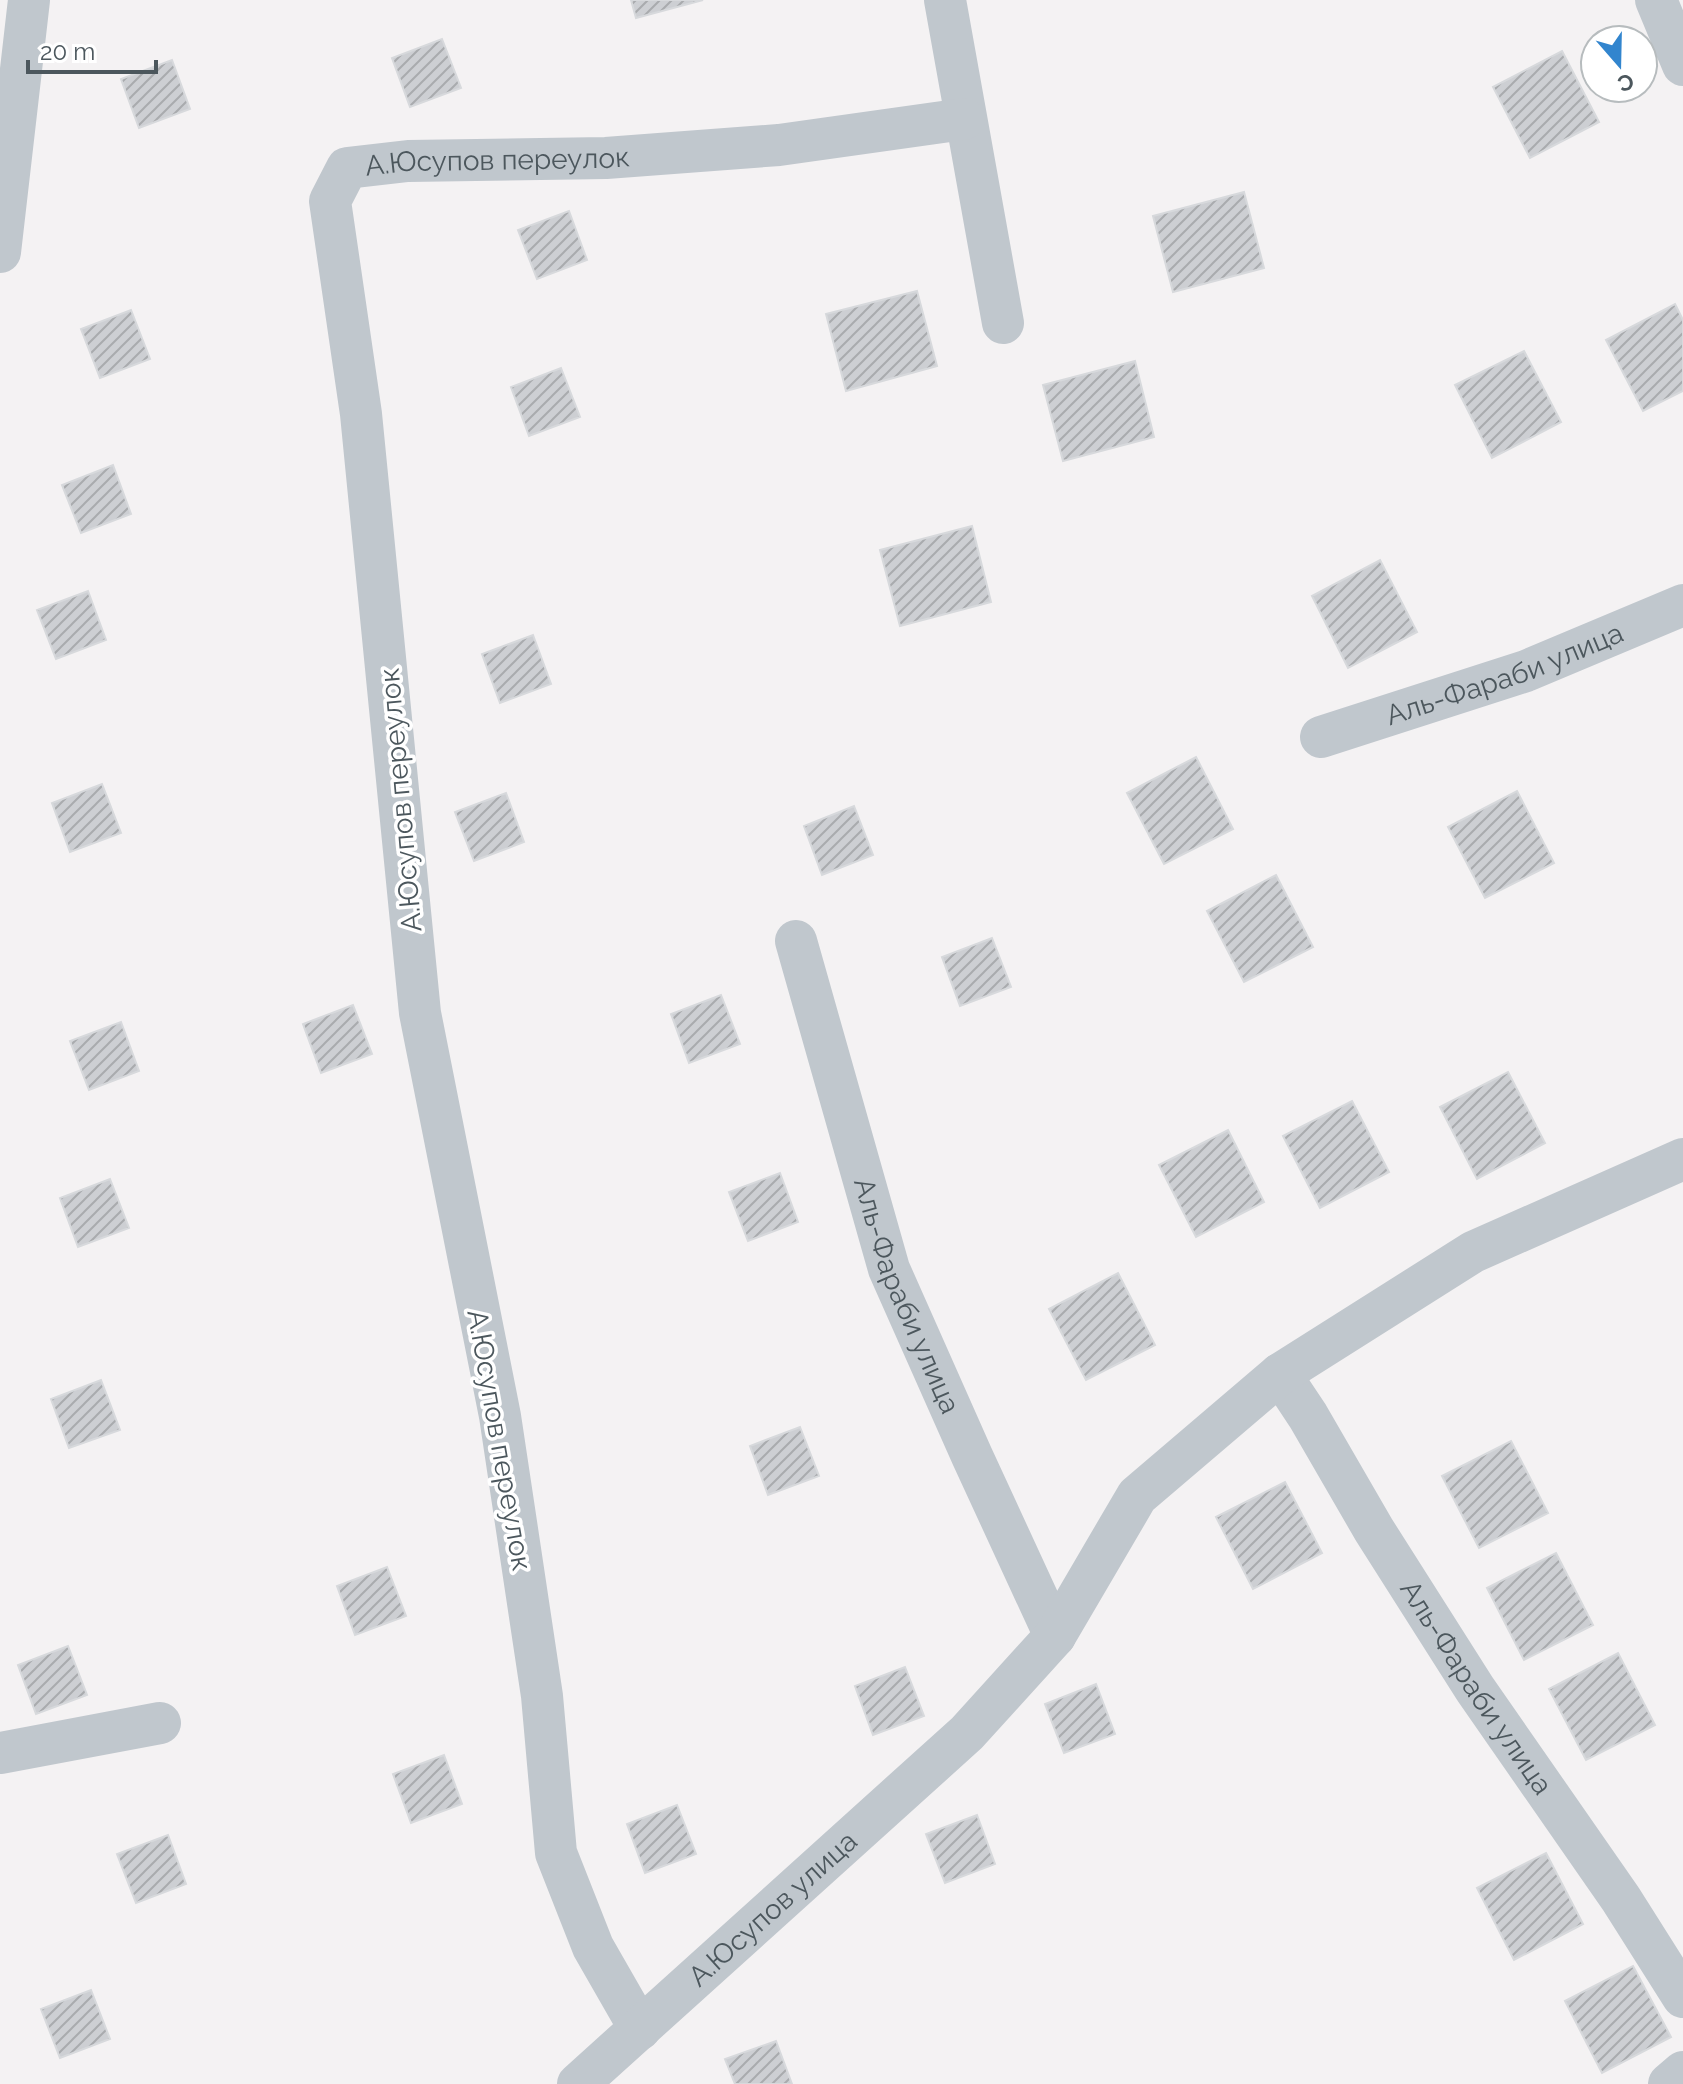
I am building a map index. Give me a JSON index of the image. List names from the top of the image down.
{
  "streets": {
    "street": ["А.Юсупов переулок", "Аль-Фараби улица", "А.Юсупов улица"]
  },
  "crossings": [
    ["А.Юсупов переулок", "А.Юсупов улица"],
    ["Аль-Фараби улица", "А.Юсупов улица"]
  ],
  "scale_bar": "20 m",
  "north": "bottom"
}
